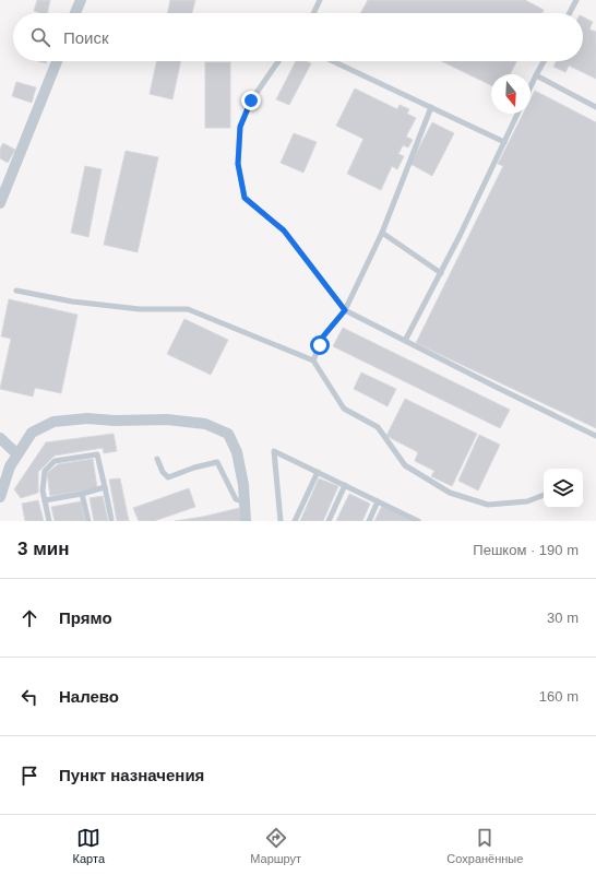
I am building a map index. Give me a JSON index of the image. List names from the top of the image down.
{
  "north": "bottom",
  "page": {
    "search": "Поиск",
    "heading": ["3 мин", "Пешком · 190 m"],
    "list": [
      ["Прямо", "30 m"],
      ["Налево", "160 m"],
      "Пункт назначения"
    ],
    "nav": ["Карта", "Маршрут", "Сохранённые"]
  }
}
